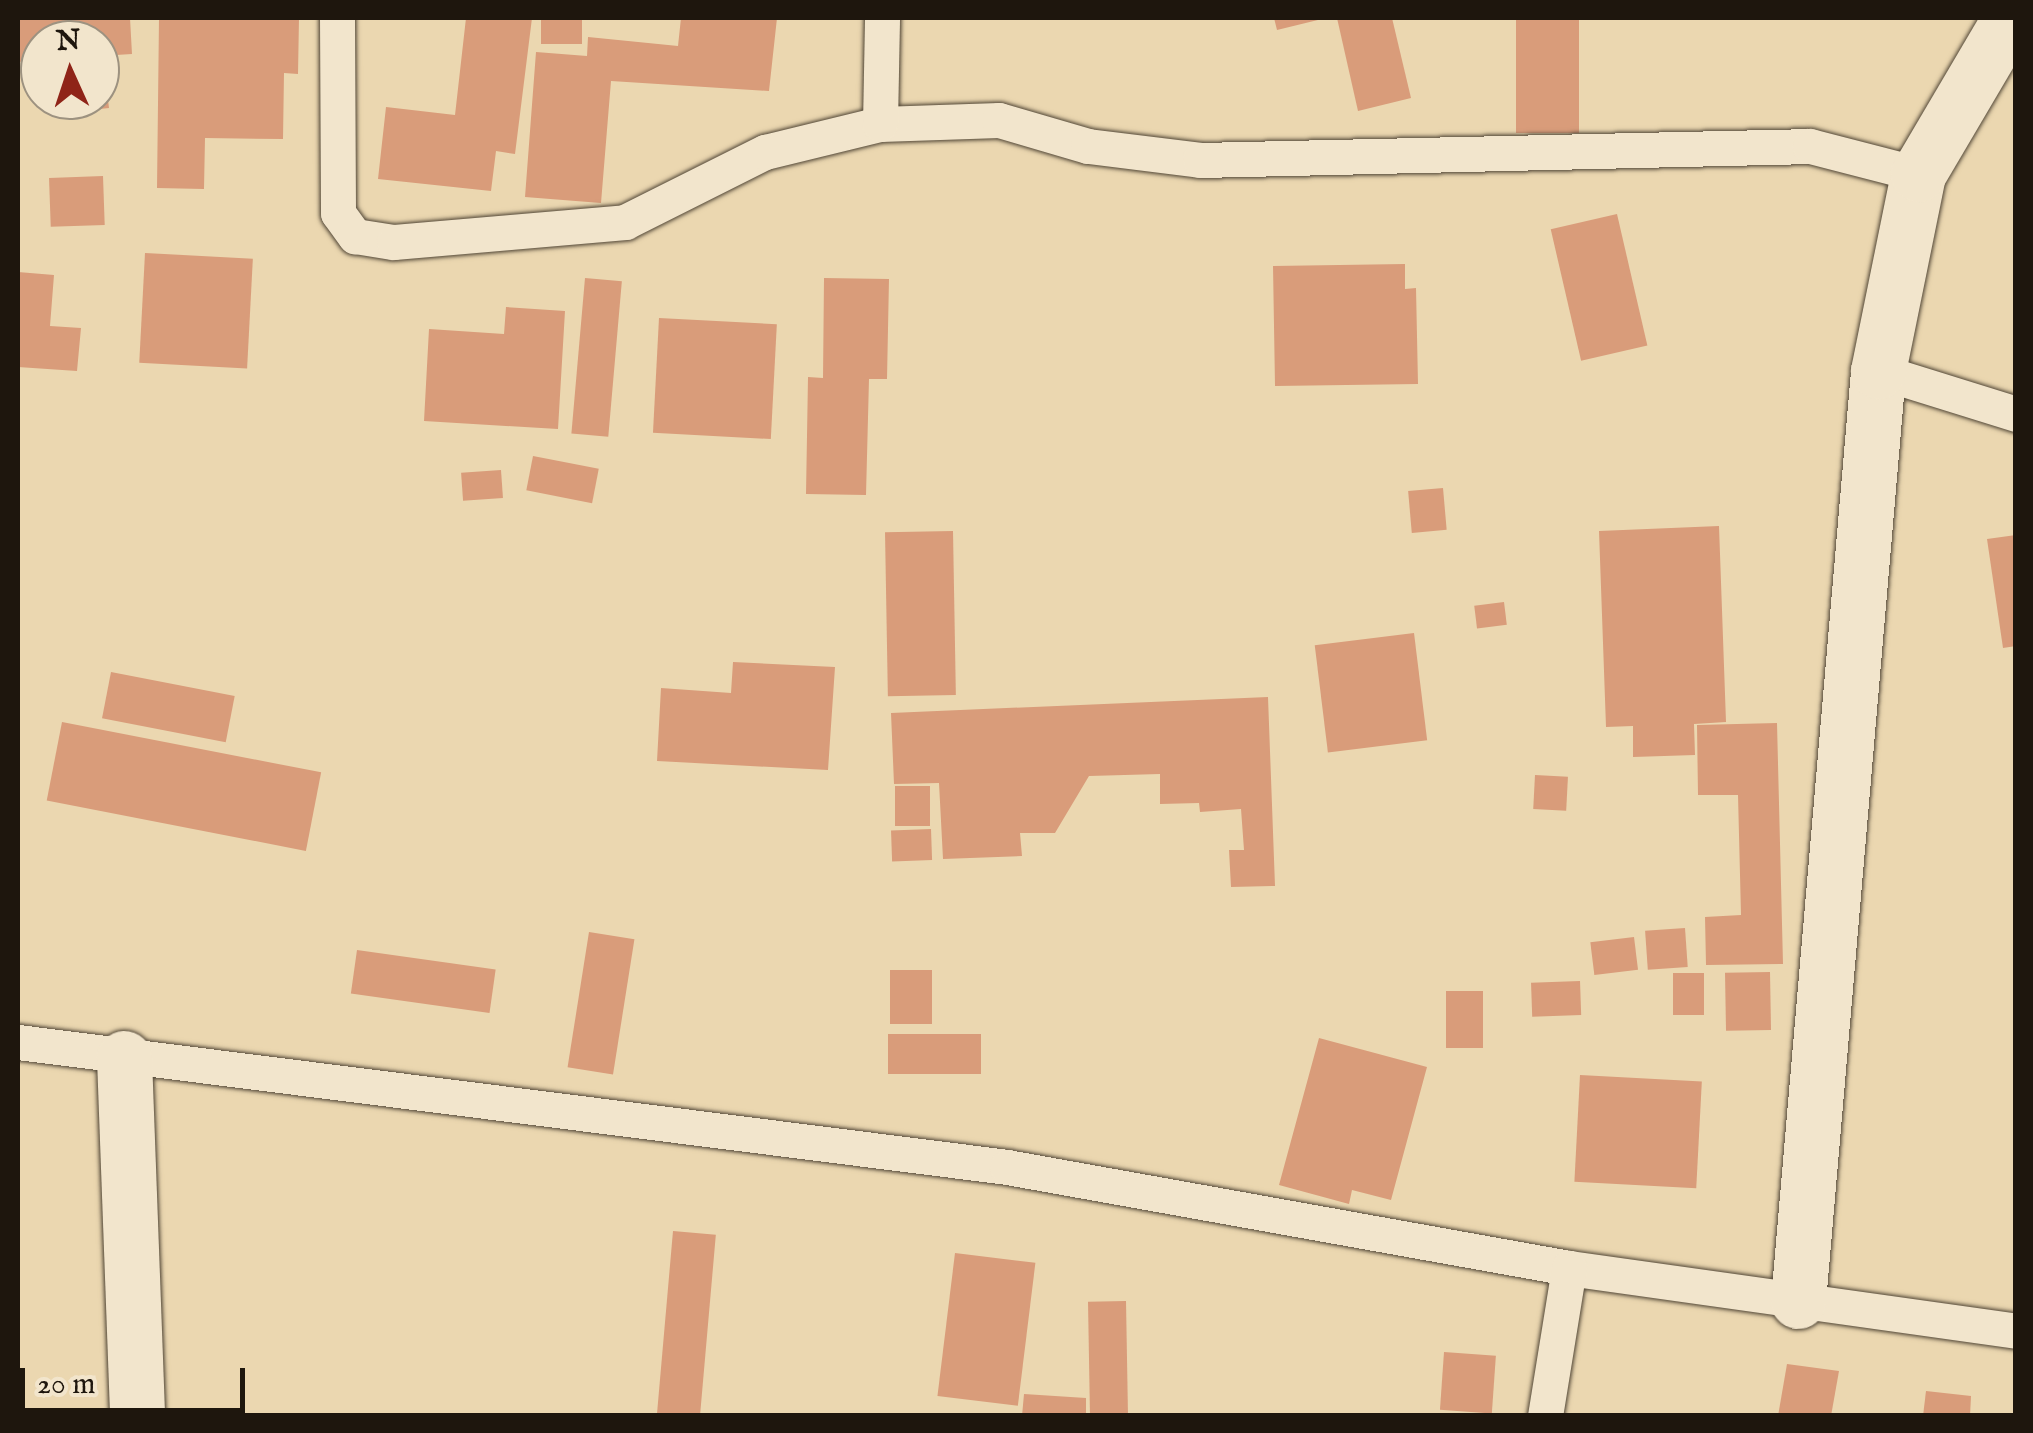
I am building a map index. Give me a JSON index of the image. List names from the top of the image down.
{
  "scale_bar": "20 m",
  "north": "top"
}
